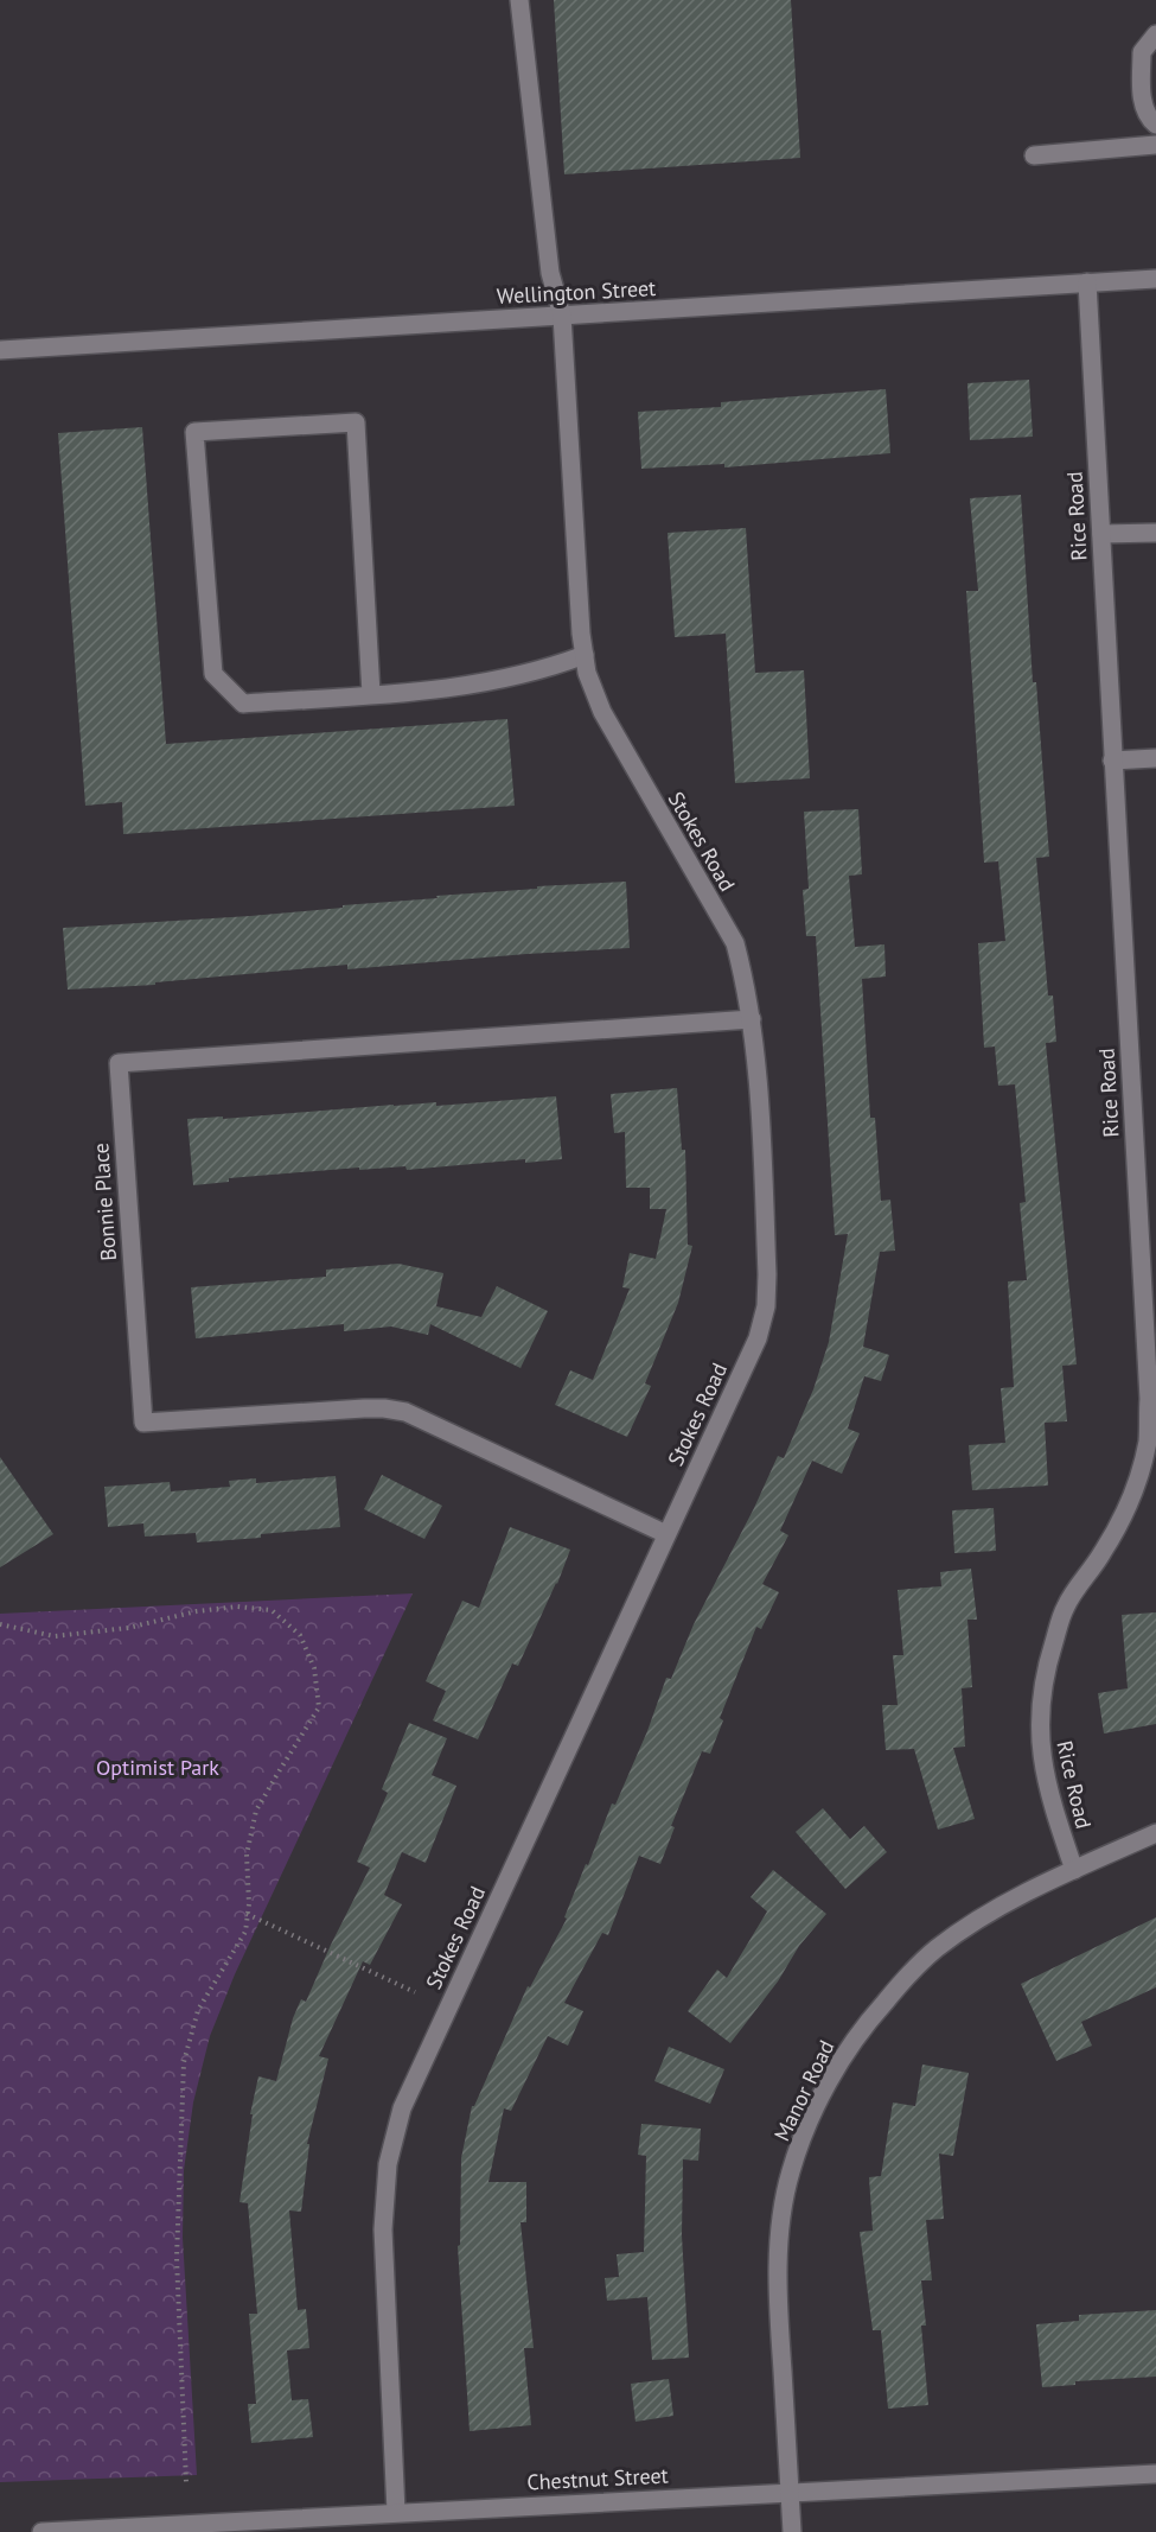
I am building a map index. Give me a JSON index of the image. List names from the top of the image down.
{
  "streets": {
    "street": [
      "Wellington Street",
      "Rice Road",
      "Stokes Road",
      "Bonnie Place",
      "Manor Road",
      "Chestnut Street"
    ]
  },
  "crossings": [
    ["Wellington Street", "Rice Road"],
    ["Wellington Street", "Stokes Road"],
    ["Rice Road", "Manor Road"],
    ["Stokes Road", "Bonnie Place"],
    ["Stokes Road", "Chestnut Street"],
    ["Manor Road", "Chestnut Street"]
  ],
  "parks": ["Optimist Park"]
}
